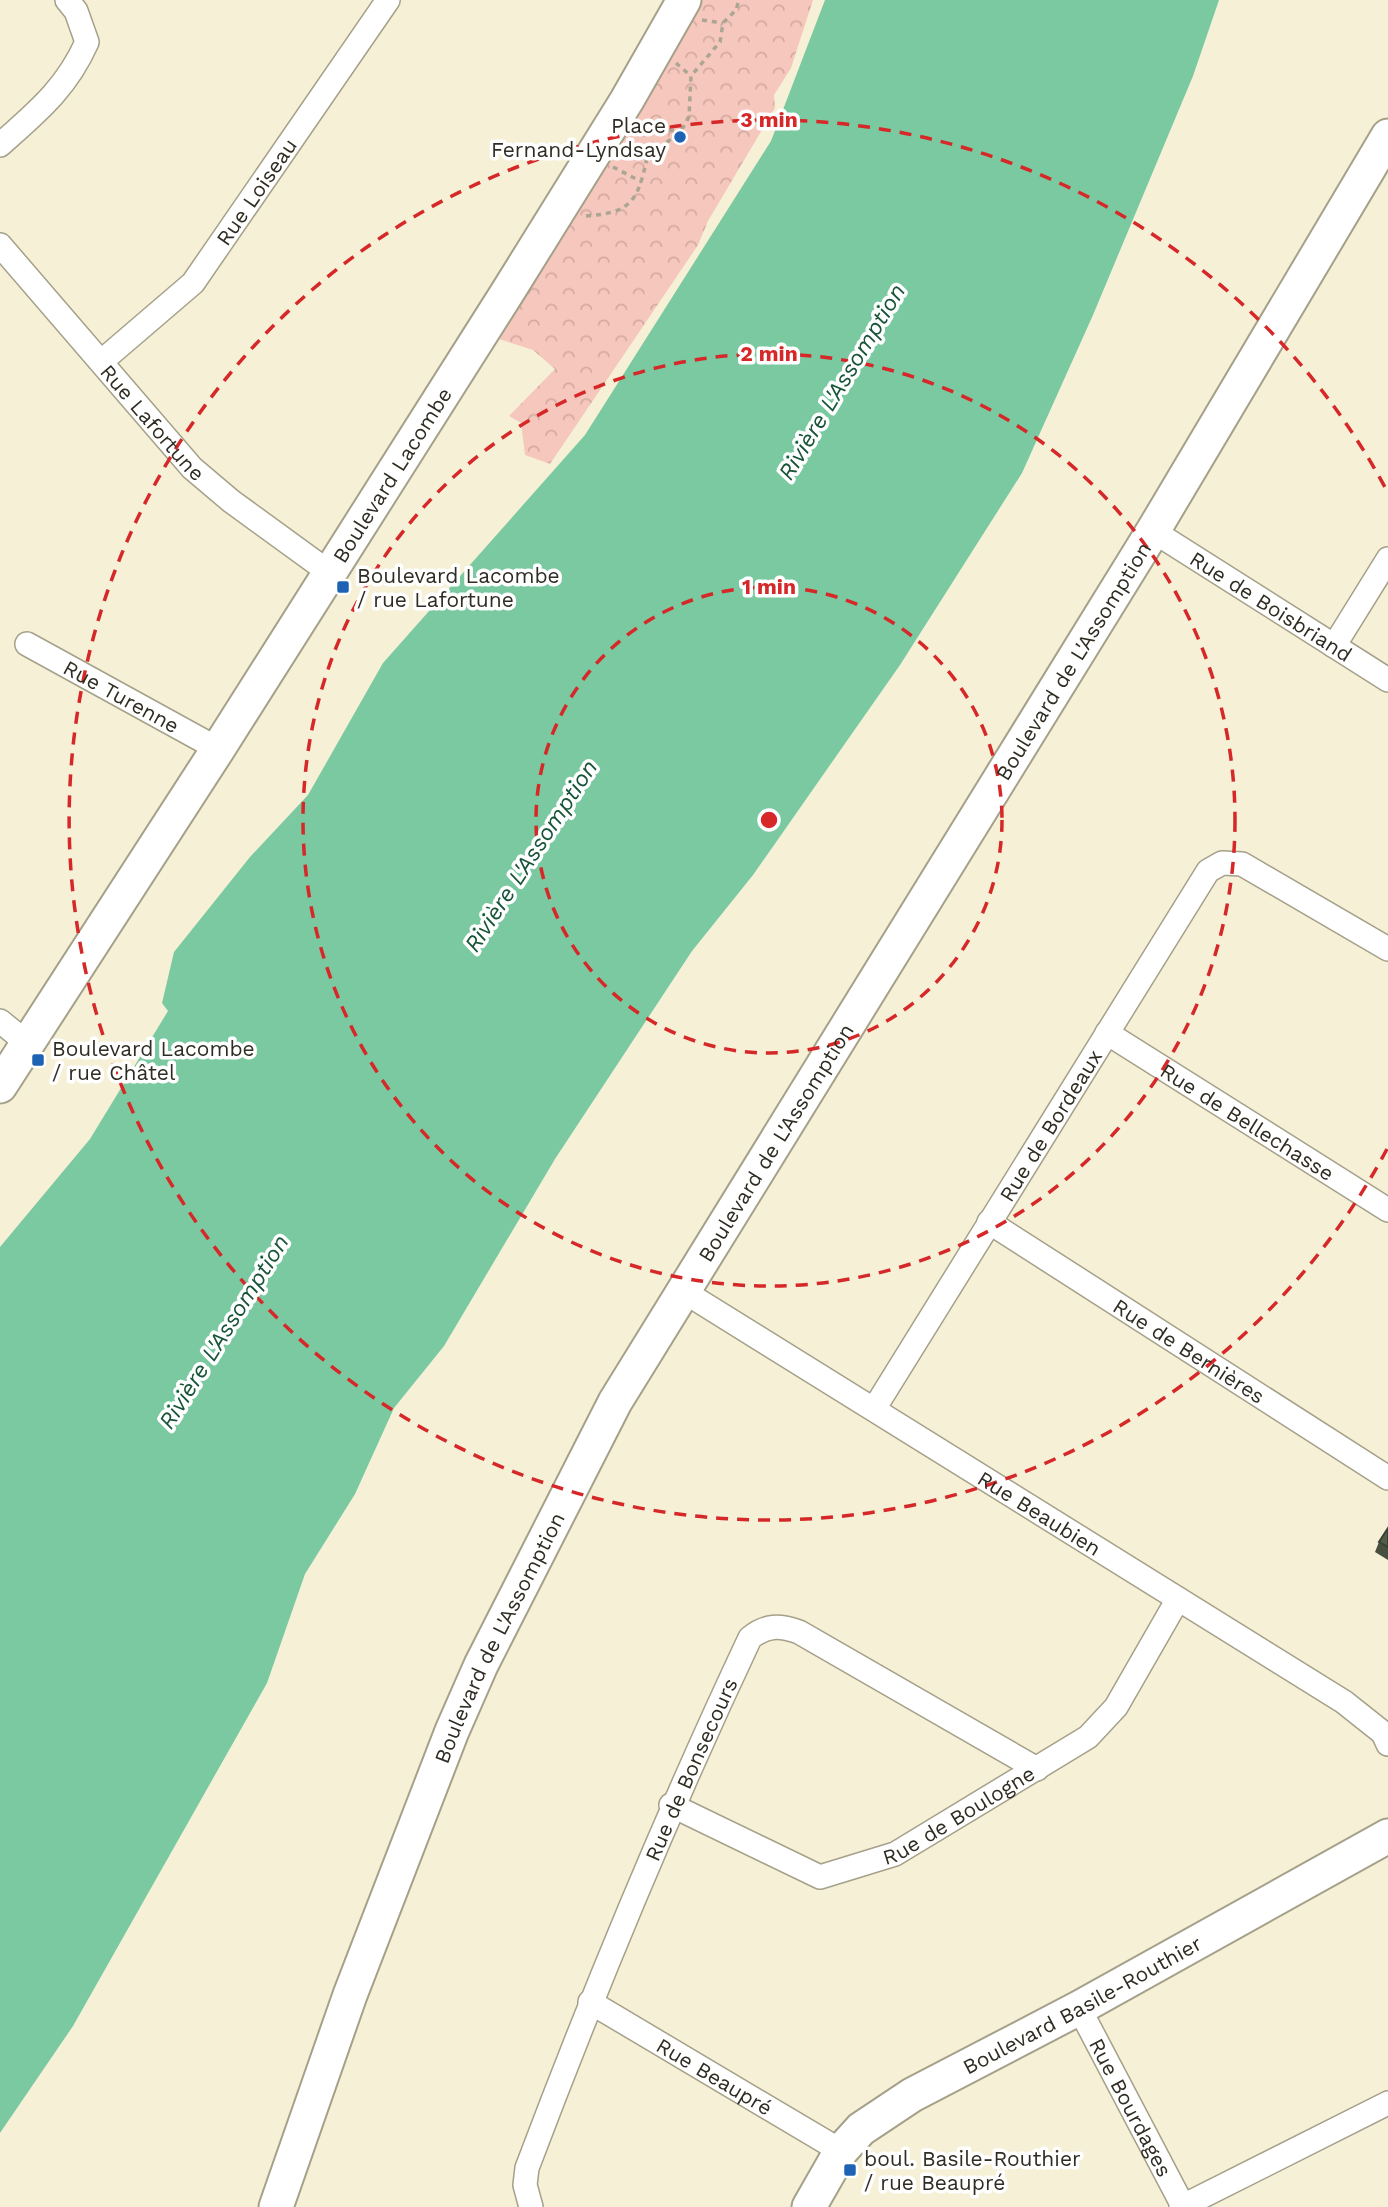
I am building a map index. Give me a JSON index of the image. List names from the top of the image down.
{
  "streets": {
    "street": [
      "Rue Loiseau",
      "Rue Lafortune",
      "Boulevard Lacombe",
      "Rue de Boisbriand",
      "Boulevard de L'Assomption",
      "Rue Turenne",
      "Rue de Bellechasse",
      "Rue de Bordeaux",
      "Rue de Bernières",
      "Rue Beaubien",
      "Rue de Bonsecours",
      "Rue de Boulogne",
      "Boulevard Basile-Routhier",
      "Rue Beaupré",
      "Rue Bourdages"
    ]
  },
  "crossings": [
    ["Rue Loiseau", "Rue Lafortune"],
    ["Rue Lafortune", "Boulevard Lacombe"],
    ["Boulevard Lacombe", "Rue Turenne"],
    ["Rue de Boisbriand", "Boulevard de L'Assomption"],
    ["Boulevard de L'Assomption", "Rue Beaubien"],
    ["Rue de Bellechasse", "Rue de Bordeaux"],
    ["Rue de Bordeaux", "Rue de Bernières"],
    ["Rue de Bordeaux", "Rue Beaubien"],
    ["Rue Beaubien", "Rue de Boulogne"],
    ["Rue de Bonsecours", "Rue de Boulogne"],
    ["Rue de Bonsecours", "Rue Beaupré"],
    ["Boulevard Basile-Routhier", "Rue Beaupré"],
    ["Boulevard Basile-Routhier", "Rue Bourdages"]
  ],
  "water": ["Rivière L'Assomption"],
  "places": {
    "other": ["Place Fernand-Lyndsay"],
    "transit": ["Boulevard Lacombe / rue Lafortune", "Boulevard Lacombe / rue Châtel", "boul. Basile-Routhier / rue Beaupré"]
  },
  "rings": ["3 min", "2 min", "1 min"]
}
